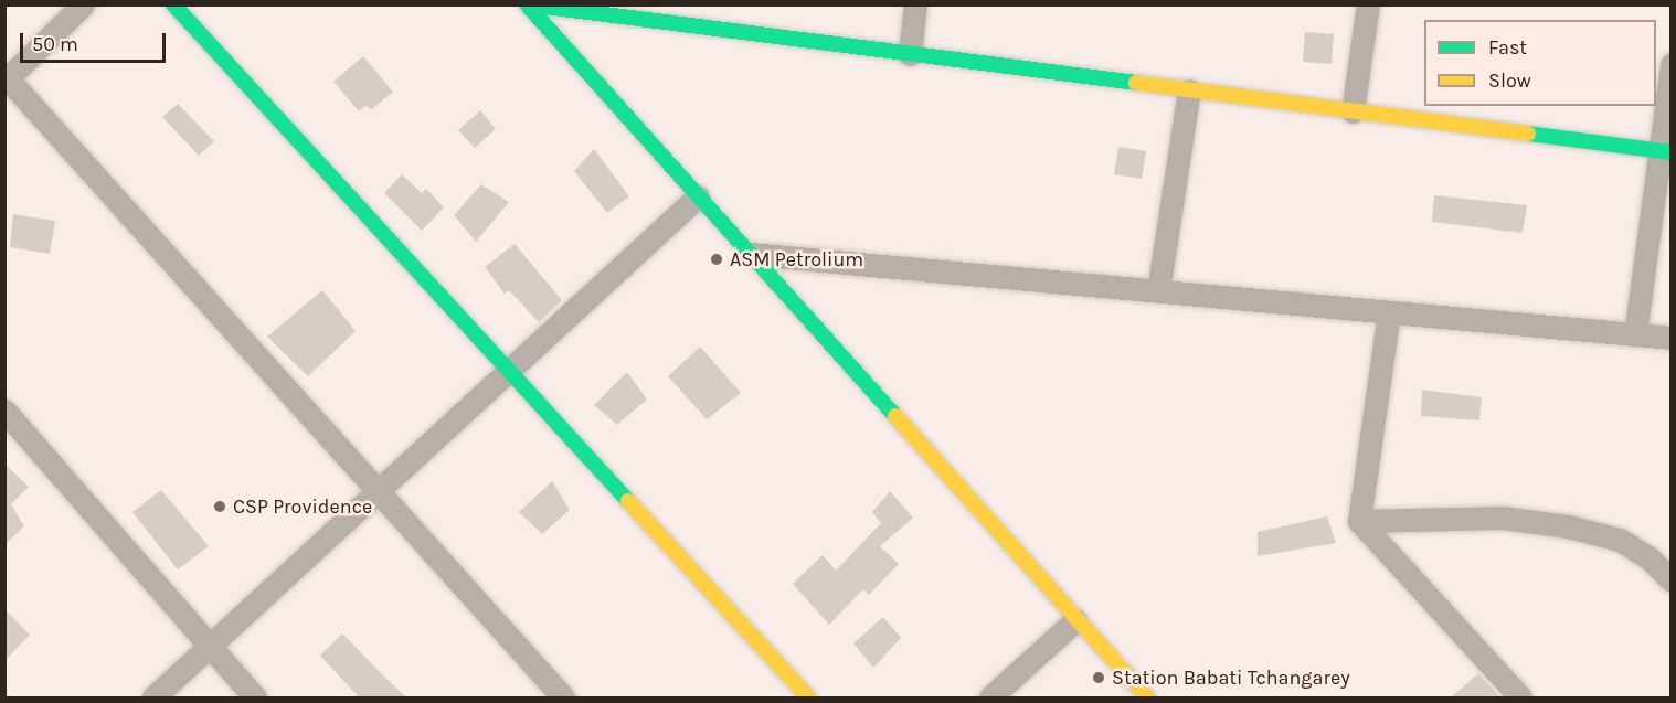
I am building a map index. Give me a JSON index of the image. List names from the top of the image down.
{
  "places": ["ASM Petrolium", "CSP Providence", "Station Babati Tchangarey"],
  "legend": ["Fast", "Slow"],
  "scale_bar": "50 m"
}
